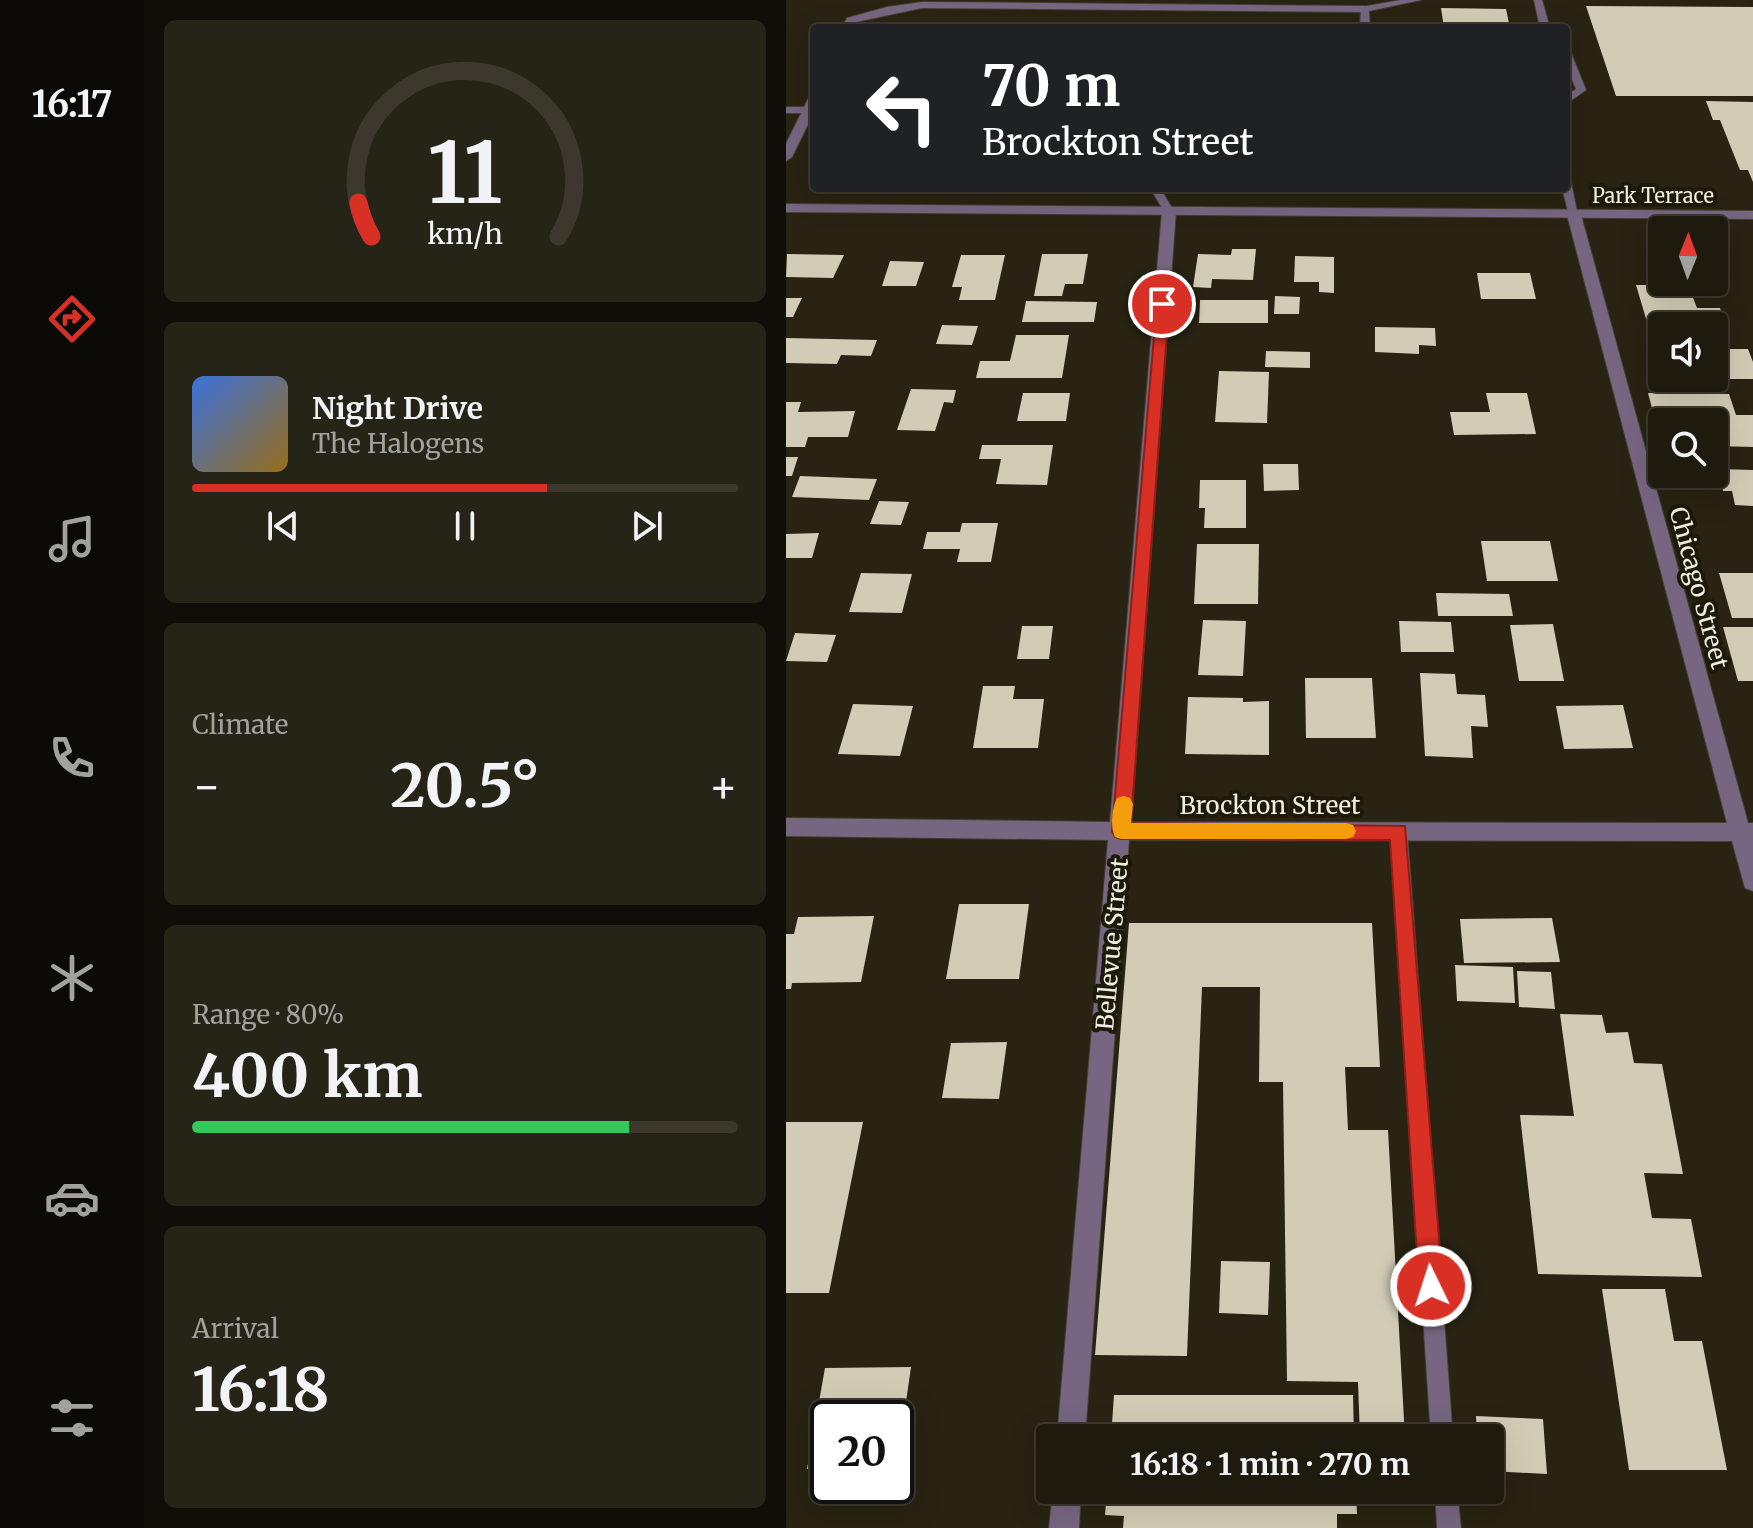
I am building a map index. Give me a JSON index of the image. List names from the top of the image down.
{
  "streets": {
    "street": [
      "Park Terrace",
      "Chicago Street",
      "Brockton Street",
      "Bellevue Street"
    ]
  },
  "crossings": [
    ["Park Terrace", "Chicago Street"],
    ["Park Terrace", "Bellevue Street"],
    ["Chicago Street", "Brockton Street"],
    ["Brockton Street", "Bellevue Street"]
  ],
  "north": "top",
  "page": {
    "tabs": "16:17",
    "turn": ["70 m", "Brockton Street"],
    "song": ["Night Drive", "The Halogens"],
    "tile": [
      "Climate",
      ["Range · 80%", "400 km"],
      ["Arrival", "16:18"]
    ],
    "heat": ["−", "20.5°", "+"],
    "limit": "20",
    "trip": "16:18 · 1 min · 270 m",
    "gauge": ["11", "km/h"]
  }
}
